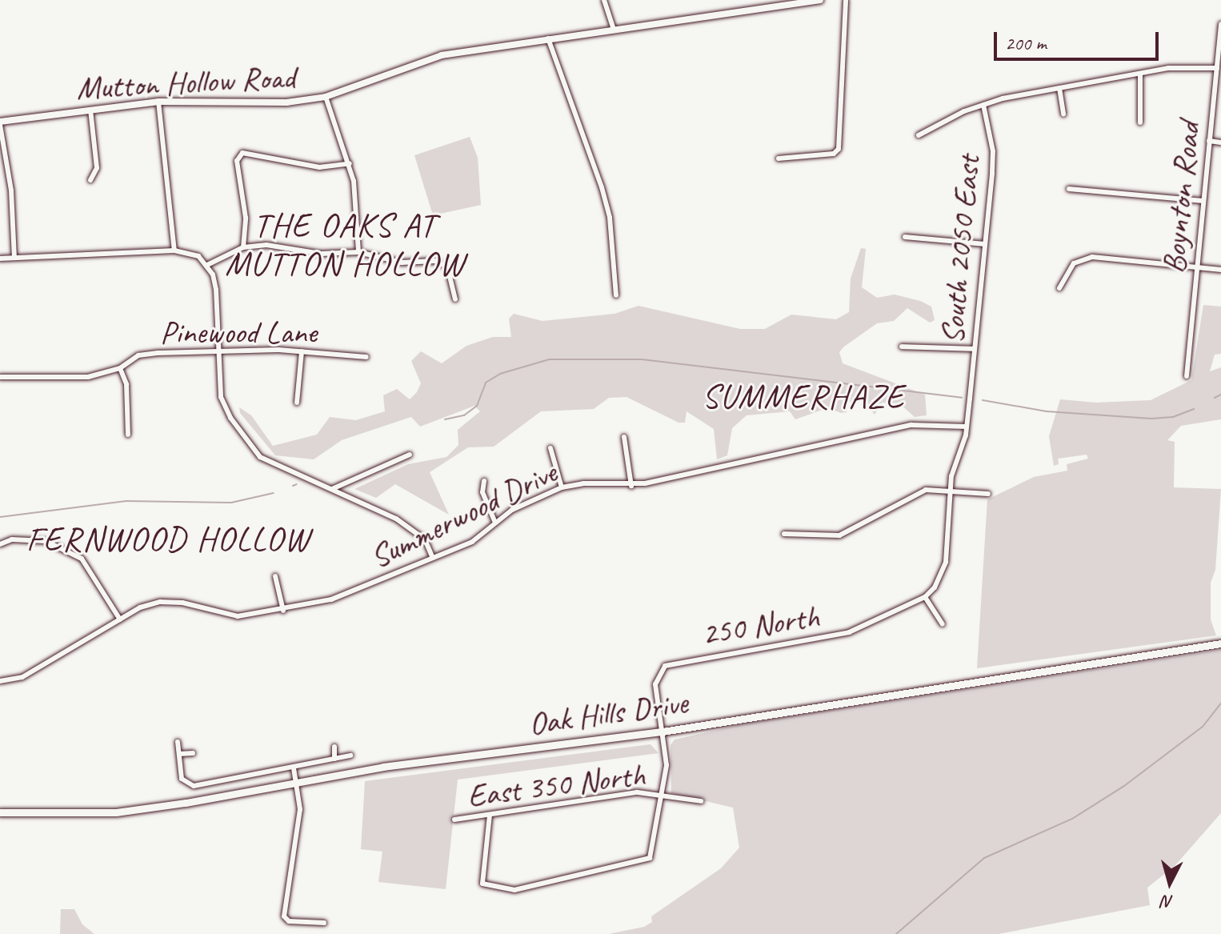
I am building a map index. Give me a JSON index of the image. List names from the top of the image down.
{
  "streets": {
    "main road": ["Oak Hills Drive"],
    "street": [
      "Mutton Hollow Road",
      "Boynton Road",
      "South 2050 East",
      "Pinewood Lane",
      "Summerwood Drive",
      "250 North",
      "East 350 North"
    ]
  },
  "crossings": [
    ["South 2050 East", "Summerwood Drive"],
    ["South 2050 East", "250 North"],
    ["250 North", "Oak Hills Drive"]
  ],
  "districts": ["THE OAKS AT MUTTON HOLLOW", "SUMMERHAZE", "FERNWOOD HOLLOW"],
  "scale_bar": "200 m",
  "north": "bottom"
}
